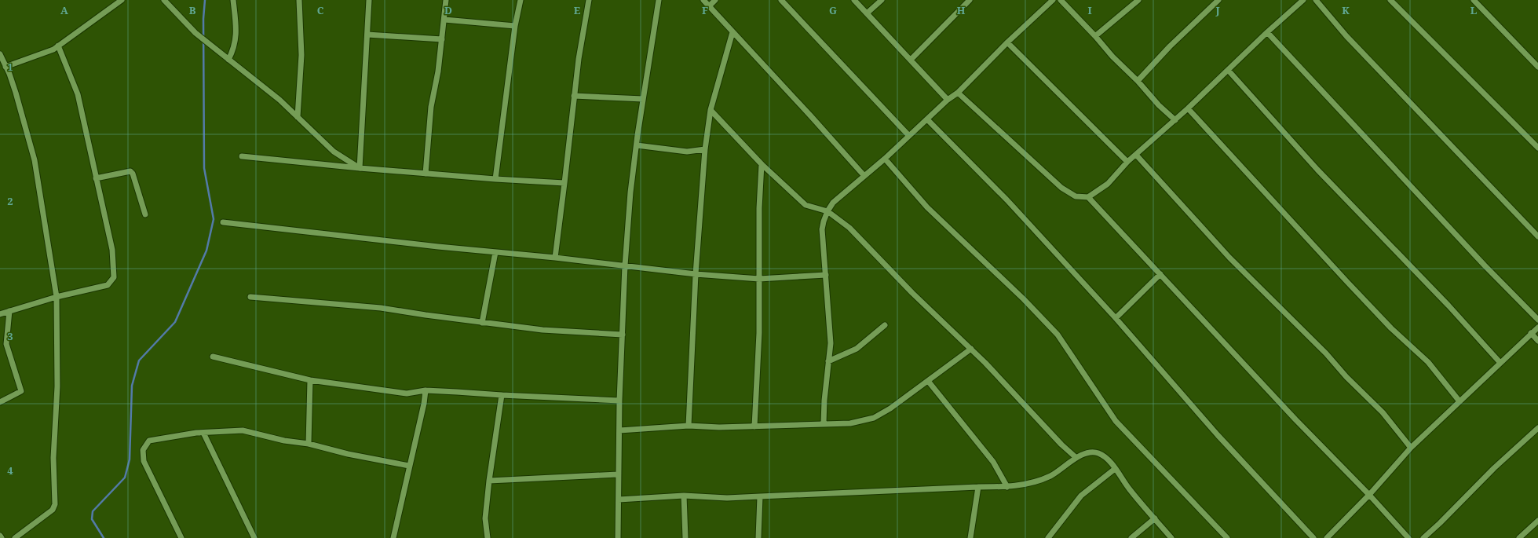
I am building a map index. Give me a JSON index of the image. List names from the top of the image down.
{
  "grid": {
    "columns": [
      "A",
      "B",
      "C",
      "D",
      "E",
      "F",
      "G",
      "H",
      "I",
      "J",
      "K",
      "L"
    ],
    "rows": [
      "1",
      "2",
      "3",
      "4"
    ]
  }
}
